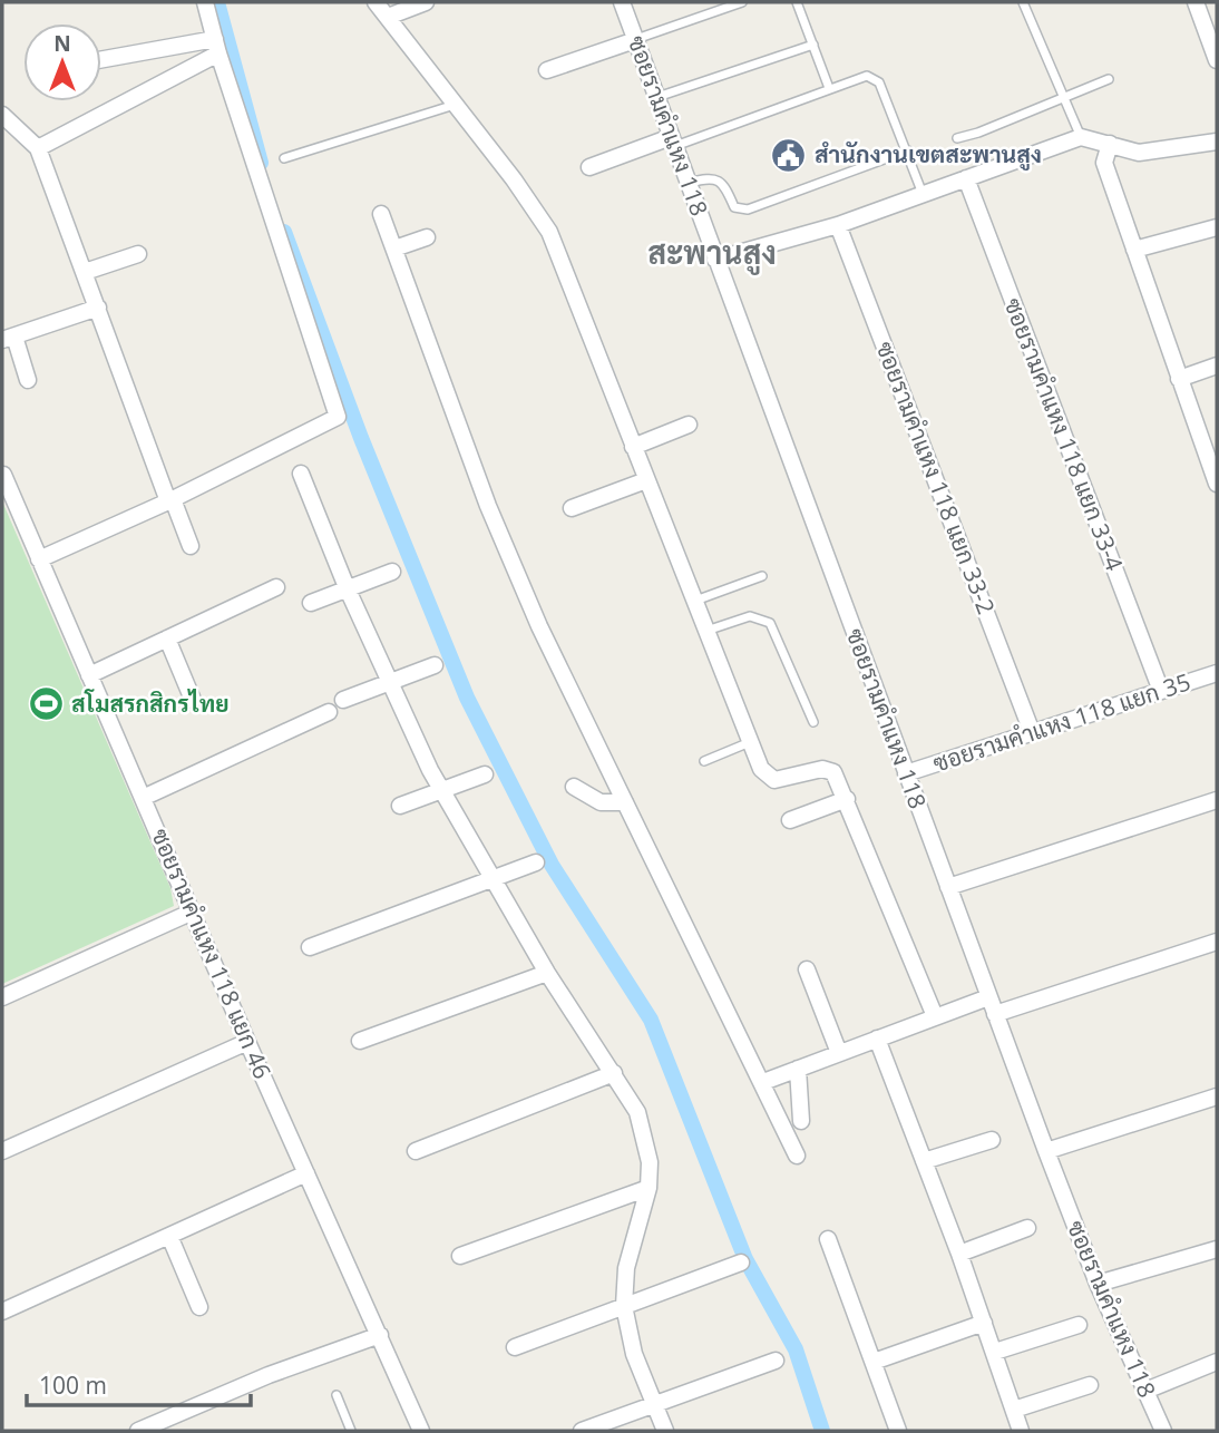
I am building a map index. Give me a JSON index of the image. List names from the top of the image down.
{
  "streets": {
    "street": [
      "ซอยรามคำแหง 118",
      "ซอยรามคำแหง 118 แยก 33-4",
      "ซอยรามคำแหง 118 แยก 33-2",
      "ซอยรามคำแหง 118 แยก 35",
      "ซอยรามคำแหง 118 แยก 46"
    ]
  },
  "crossings": [
    ["ซอยรามคำแหง 118", "ซอยรามคำแหง 118 แยก 35"],
    ["ซอยรามคำแหง 118 แยก 33-4", "ซอยรามคำแหง 118 แยก 35"],
    ["ซอยรามคำแหง 118 แยก 33-2", "ซอยรามคำแหง 118 แยก 35"]
  ],
  "districts": ["สะพานสูง"],
  "places": {
    "public building": ["สำนักงานเขตสะพานสูง"],
    "sports": ["สโมสรกสิกรไทย"]
  },
  "scale_bar": "100 m",
  "north": "top"
}
